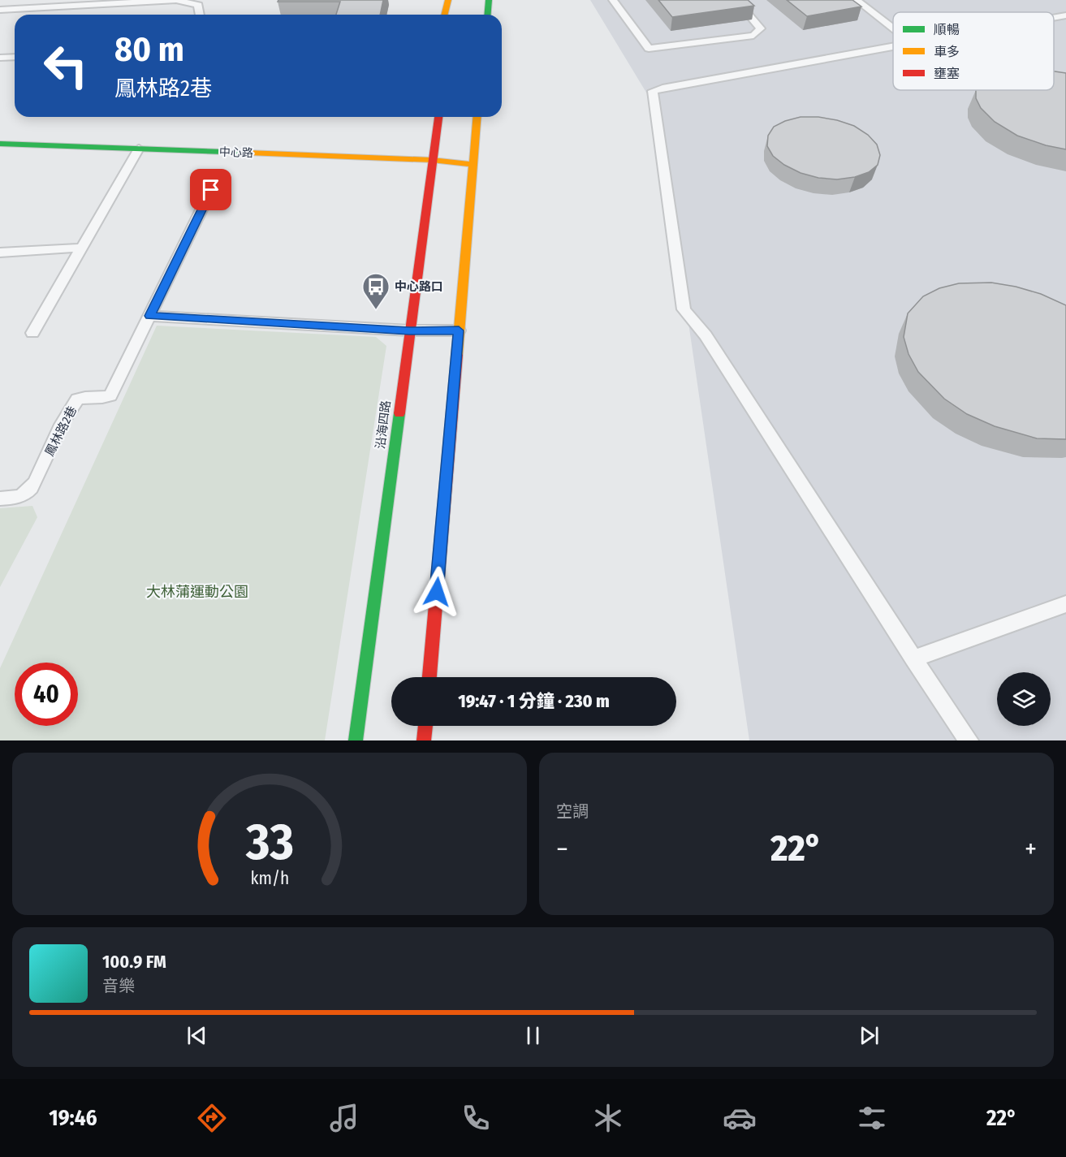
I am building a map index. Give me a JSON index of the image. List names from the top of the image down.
{
  "streets": {
    "street": ["中心路", "沿海四路"],
    "lane": ["鳳林路2巷"]
  },
  "crossings": [
    ["中心路", "沿海四路"]
  ],
  "parks": ["大林蒲運動公園"],
  "places": {
    "bus stop": ["中心路口"]
  },
  "legend": ["順暢", "車多", "壅塞"],
  "page": {
    "turn": ["80 m", "鳳林路2巷"],
    "limit": "40",
    "trip": "19:47 · 1 分鐘 · 230 m",
    "tile": "空調",
    "heat": ["−", "22°", "+"],
    "song": ["100.9 FM", "音樂"],
    "tabs": ["19:46", "22°"],
    "gauge": ["33", "km/h"]
  }
}
